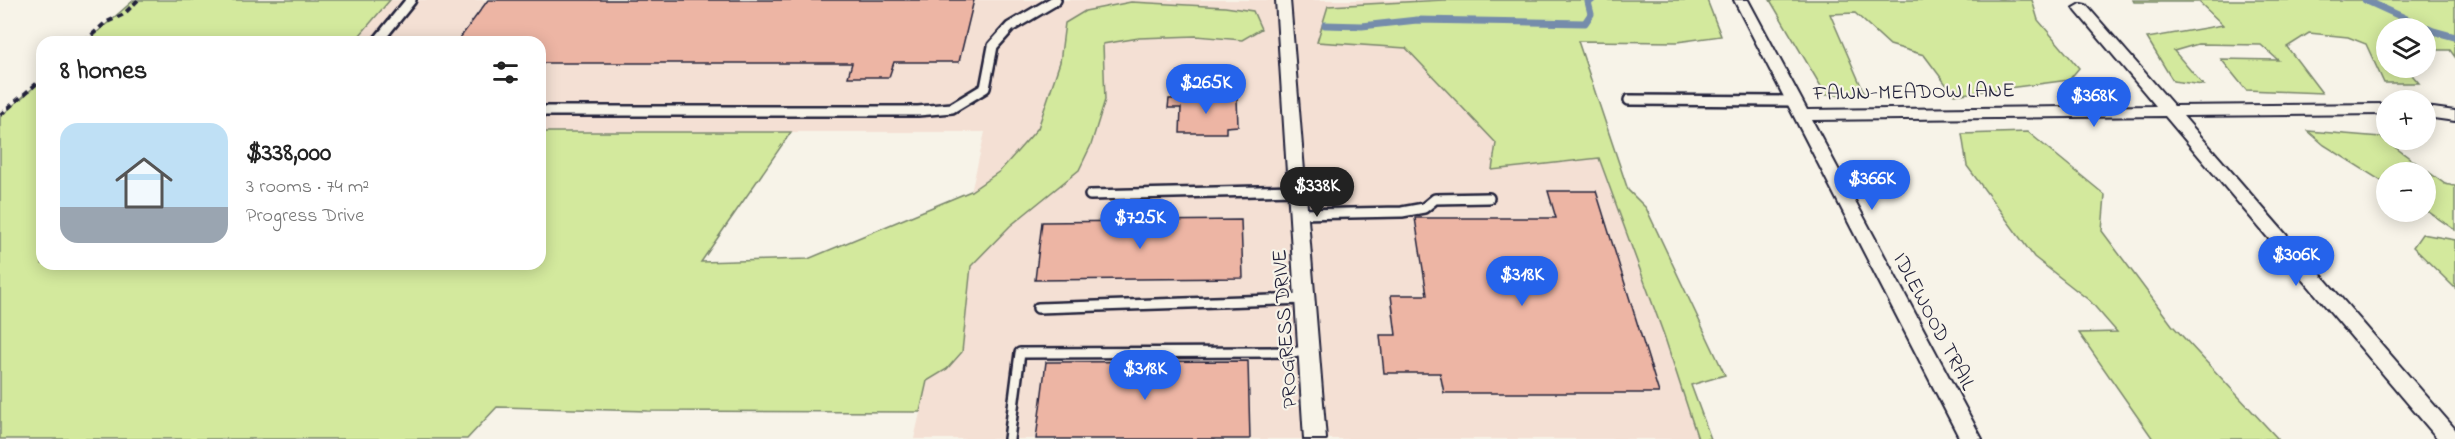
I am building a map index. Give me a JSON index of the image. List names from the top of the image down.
{
  "streets": {
    "street": ["FAWN-MEADOW LANE", "IDLEWOOD TRAIL", "PROGRESS DRIVE"]
  },
  "crossings": [
    ["FAWN-MEADOW LANE", "IDLEWOOD TRAIL"]
  ],
  "page": {
    "map_buttons": ["+", "−"],
    "heading": "8 homes",
    "price": [
      "$265K",
      "$368K",
      "$366K",
      "$338K",
      "$725K",
      "$306K",
      "$318K",
      "$318K"
    ],
    "list": [
      {
        "name": "$338,000",
        "note": "3 rooms · 74 m² · Progress Drive"
      }
    ]
  }
}
